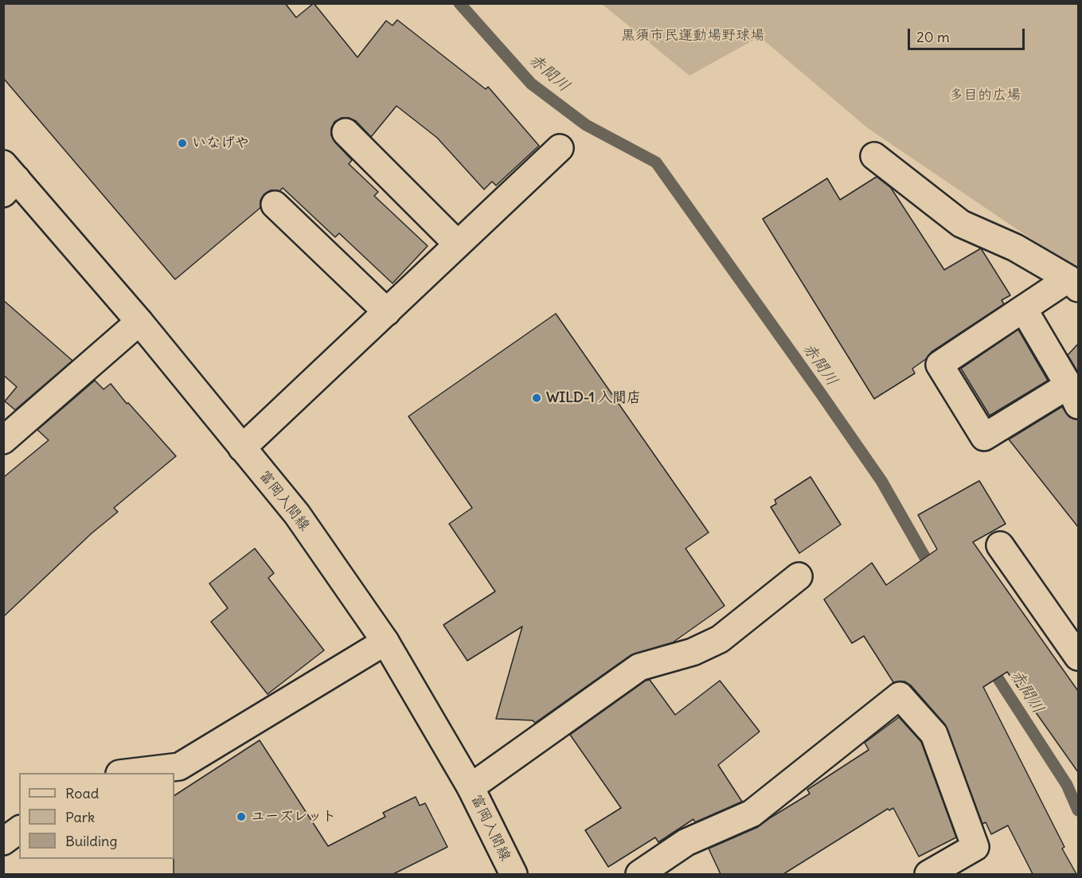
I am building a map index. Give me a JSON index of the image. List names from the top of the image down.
{
  "streets": {
    "street": ["富岡入間線"]
  },
  "water": ["赤間川"],
  "parks": ["黒須市民運動場野球場", "多目的広場"],
  "places": ["いなげや", "WILD-1 入間店", "ユーズレット"],
  "legend": ["Road", "Park", "Building"],
  "scale_bar": "20 m"
}
